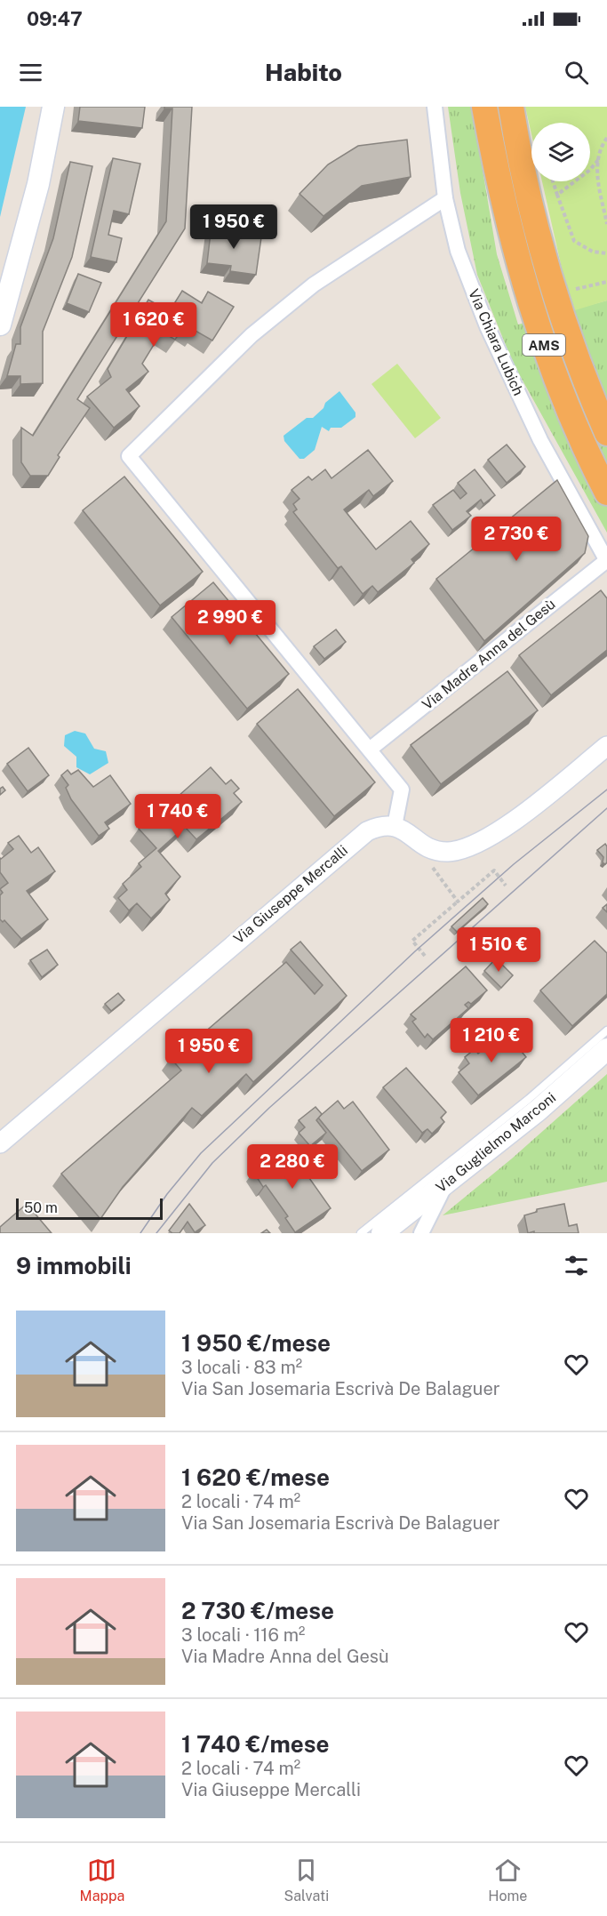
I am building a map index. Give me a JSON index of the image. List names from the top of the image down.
{
  "streets": {
    "highway": ["AMS"],
    "main road": ["Via Guglielmo Marconi"],
    "street": ["Via Chiara Lubich", "Via Madre Anna del Gesù", "Via Giuseppe Mercalli"]
  },
  "crossings": [
    ["Via Chiara Lubich", "Via Madre Anna del Gesù"]
  ],
  "scale_bar": "50 m",
  "page": {
    "status": "09:47",
    "header": "Habito",
    "price": [
      "1 950 €",
      "1 620 €",
      "2 730 €",
      "2 990 €",
      "1 740 €",
      "1 510 €",
      "1 210 €",
      "1 950 €",
      "2 280 €"
    ],
    "scale": "50 m",
    "heading": "9 immobili",
    "list": [
      {
        "name": "1 950 €/mese",
        "note": "3 locali · 83 m² · Via San Josemaria Escrivà De Balaguer"
      },
      {
        "name": "1 620 €/mese",
        "note": "2 locali · 74 m² · Via San Josemaria Escrivà De Balaguer"
      },
      {
        "name": "2 730 €/mese",
        "note": "3 locali · 116 m² · Via Madre Anna del Gesù"
      },
      {
        "name": "1 740 €/mese",
        "note": "2 locali · 74 m² · Via Giuseppe Mercalli"
      }
    ],
    "tabs": ["Mappa", "Salvati", "Home"]
  }
}
